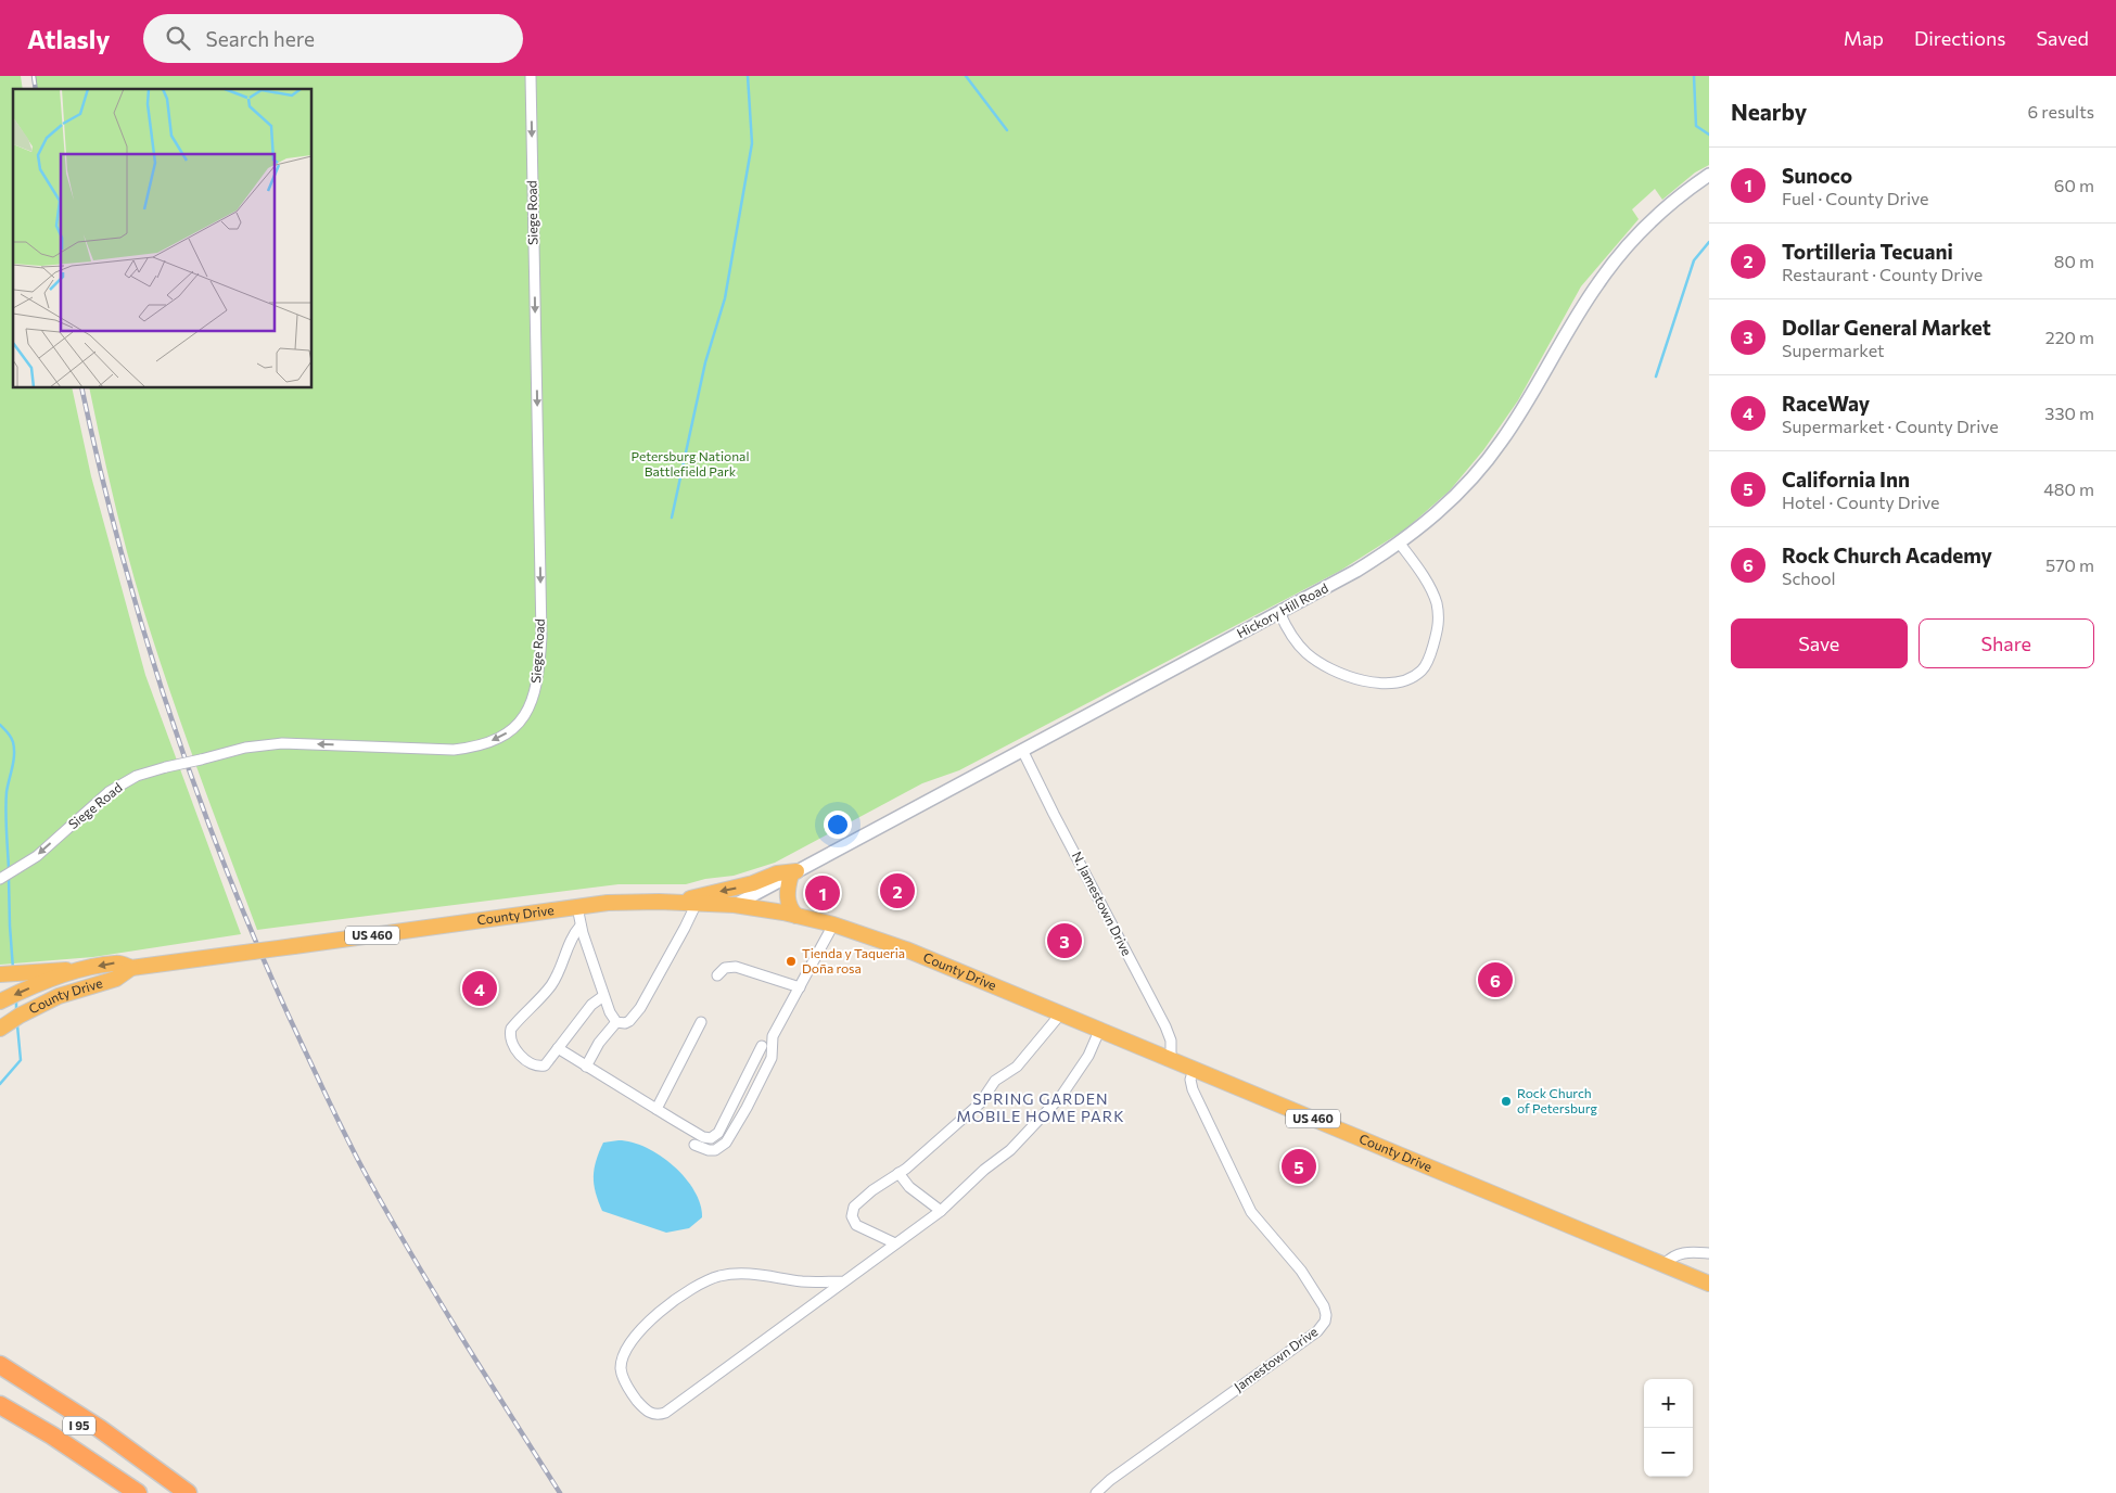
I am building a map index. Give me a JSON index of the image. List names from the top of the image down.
{
  "streets": {
    "highway": ["County Drive", "US 460", "I 95"],
    "street": [
      "Siege Road",
      "Hickory Hill Road",
      "N. Jamestown Drive",
      "Jamestown Drive"
    ]
  },
  "crossings": [
    ["Hickory Hill Road", "N. Jamestown Drive"],
    ["Hickory Hill Road", "County Drive"],
    ["N. Jamestown Drive", "County Drive"],
    ["County Drive", "Jamestown Drive"]
  ],
  "districts": ["SPRING GARDEN MOBILE HOME PARK"],
  "parks": ["Petersburg National Battlefield Park"],
  "places": ["Tienda y Taqueria Doña rosa", "Rock Church of Petersburg"],
  "page": {
    "header": "Atlasly",
    "search": "Search here",
    "nav": ["Map", "Directions", "Saved"],
    "heading": ["Nearby", "6 results"],
    "list": [
      {
        "mark": "1",
        "name": "Sunoco",
        "note": "Fuel · County Drive",
        "value": "60 m"
      },
      {
        "mark": "2",
        "name": "Tortilleria Tecuani",
        "note": "Restaurant · County Drive",
        "value": "80 m"
      },
      {
        "mark": "3",
        "name": "Dollar General Market",
        "note": "Supermarket",
        "value": "220 m"
      },
      {
        "mark": "4",
        "name": "RaceWay",
        "note": "Supermarket · County Drive",
        "value": "330 m"
      },
      {
        "mark": "5",
        "name": "California Inn",
        "note": "Hotel · County Drive",
        "value": "480 m"
      },
      {
        "mark": "6",
        "name": "Rock Church Academy",
        "note": "School",
        "value": "570 m"
      }
    ],
    "buttons": ["Save", "Share"],
    "pins": [
      "2",
      "1",
      "3",
      "6",
      "4",
      "5"
    ],
    "map_buttons": ["+", "−"]
  }
}
